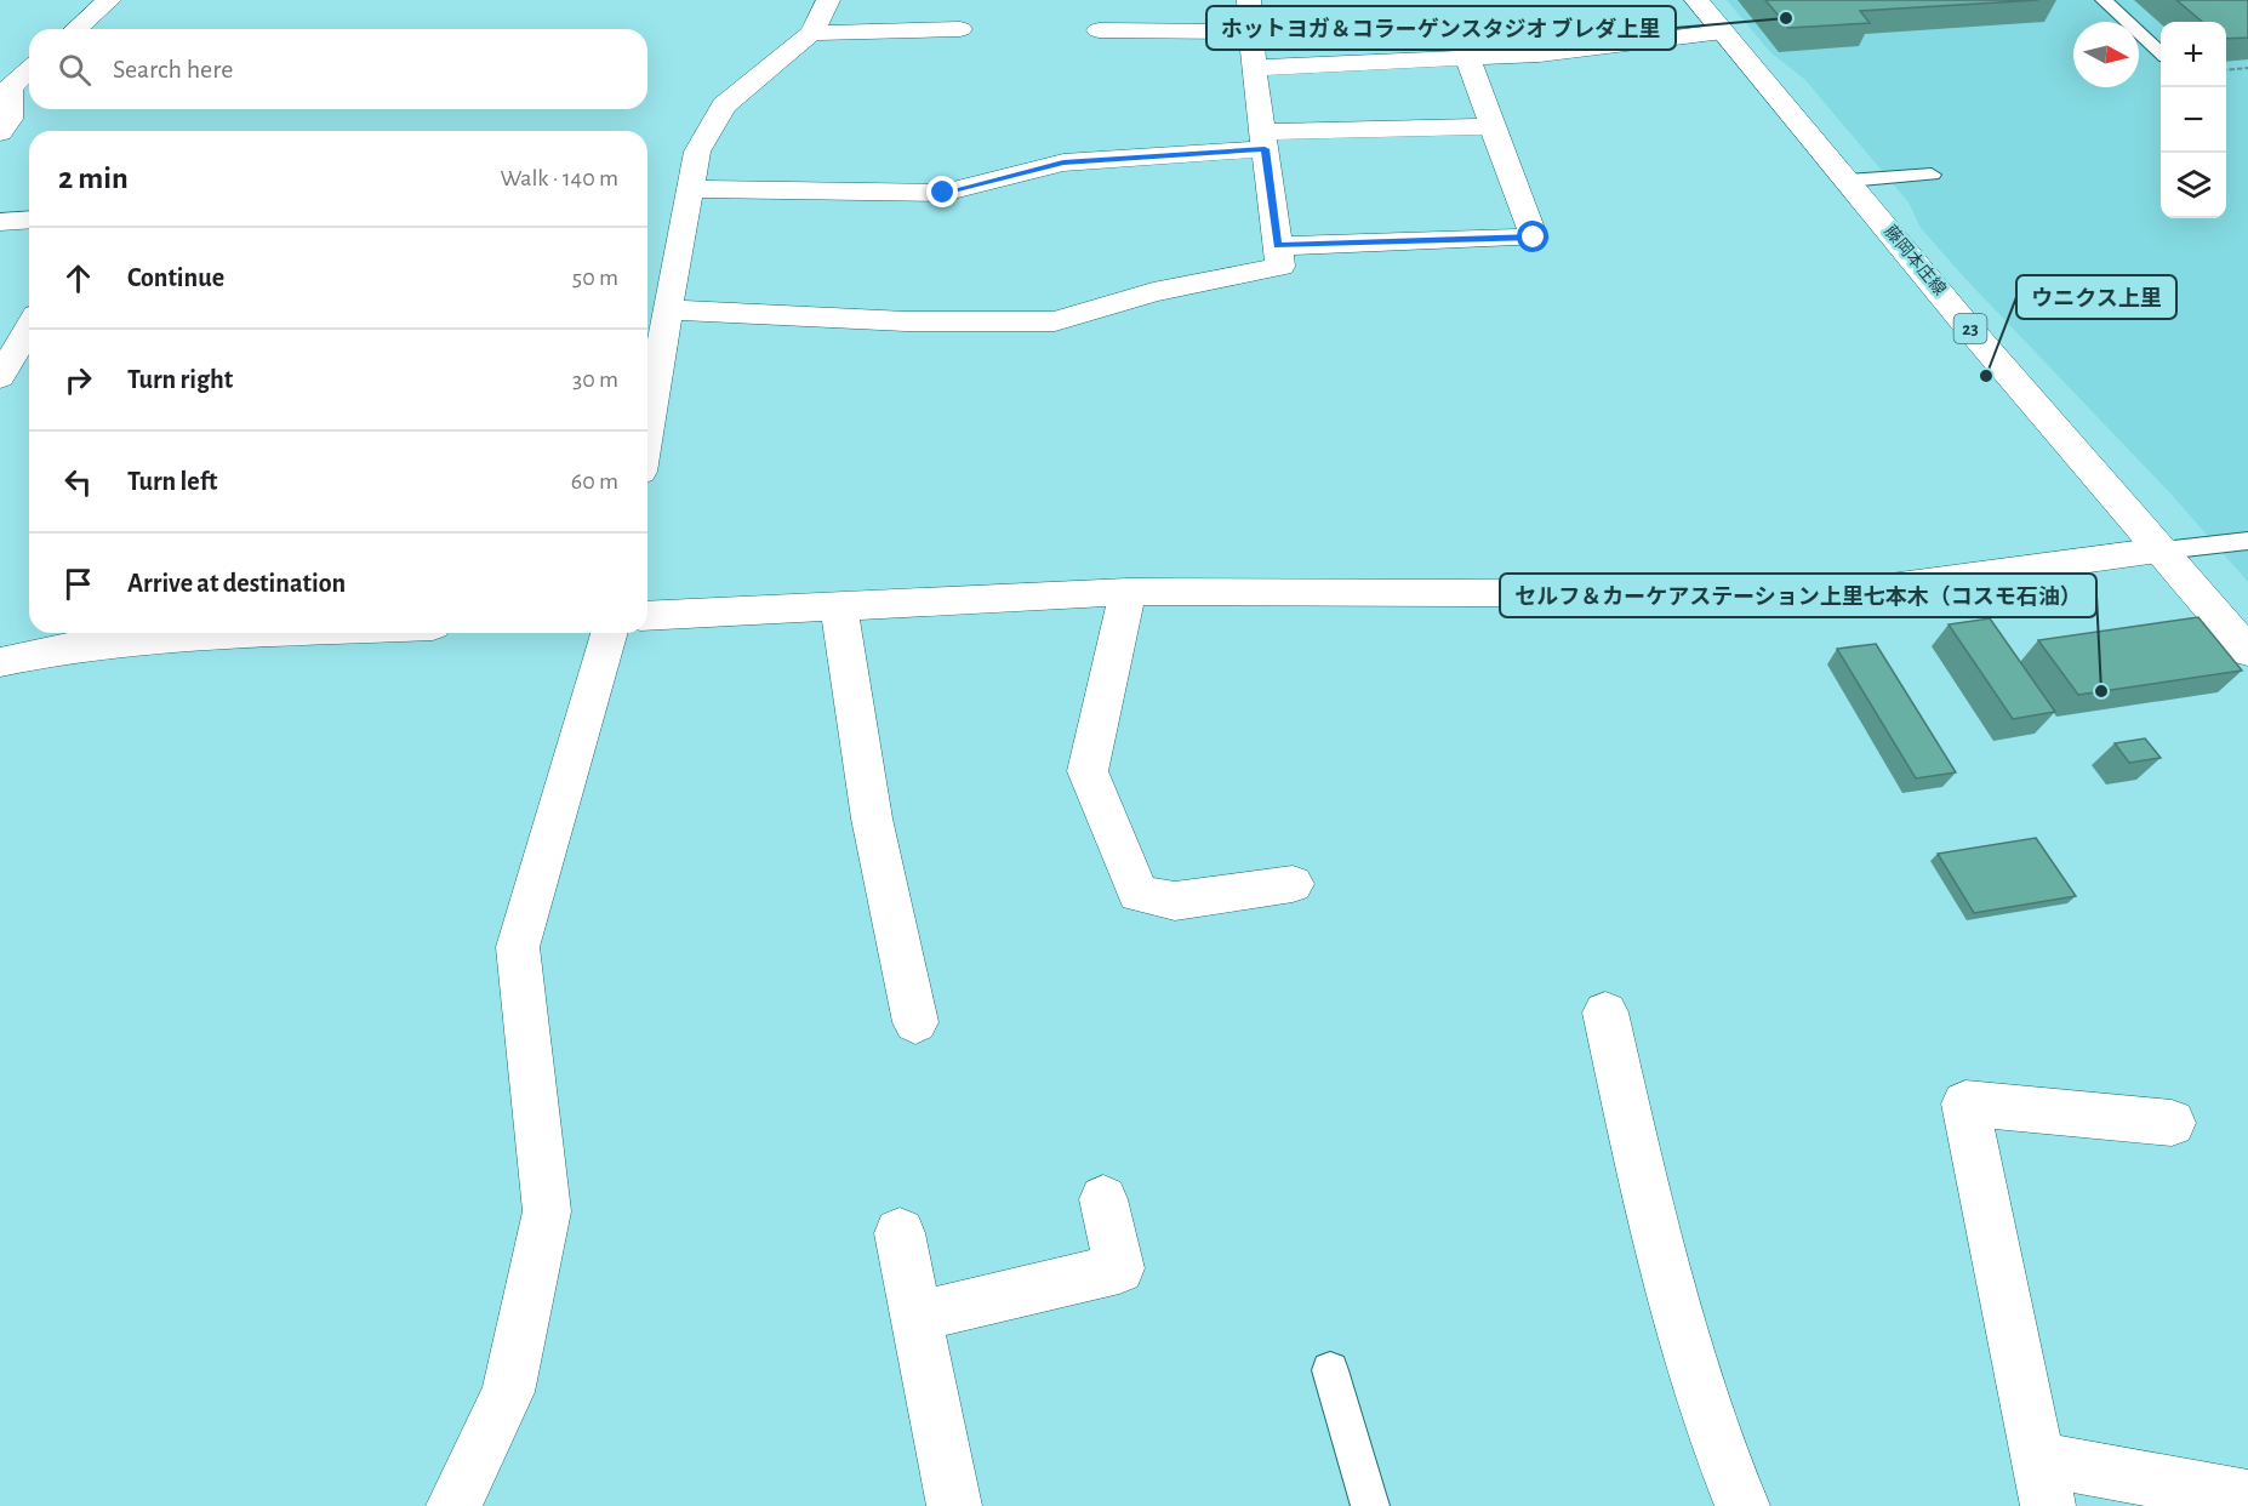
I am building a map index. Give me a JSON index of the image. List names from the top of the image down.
{
  "streets": {
    "street": ["藤岡本庄線", "23"]
  },
  "places": ["ホットヨガ＆コラーゲンスタジオ ブレダ上里", "ウニクス上里", "セルフ＆カーケアステーション上里七本木（コスモ石油）"],
  "north": "right",
  "page": {
    "map_buttons": ["+", "−"],
    "search": "Search here",
    "heading": ["2 min", "Walk · 140 m"],
    "list": [
      ["Continue", "50 m"],
      ["Turn right", "30 m"],
      ["Turn left", "60 m"],
      "Arrive at destination"
    ]
  }
}
